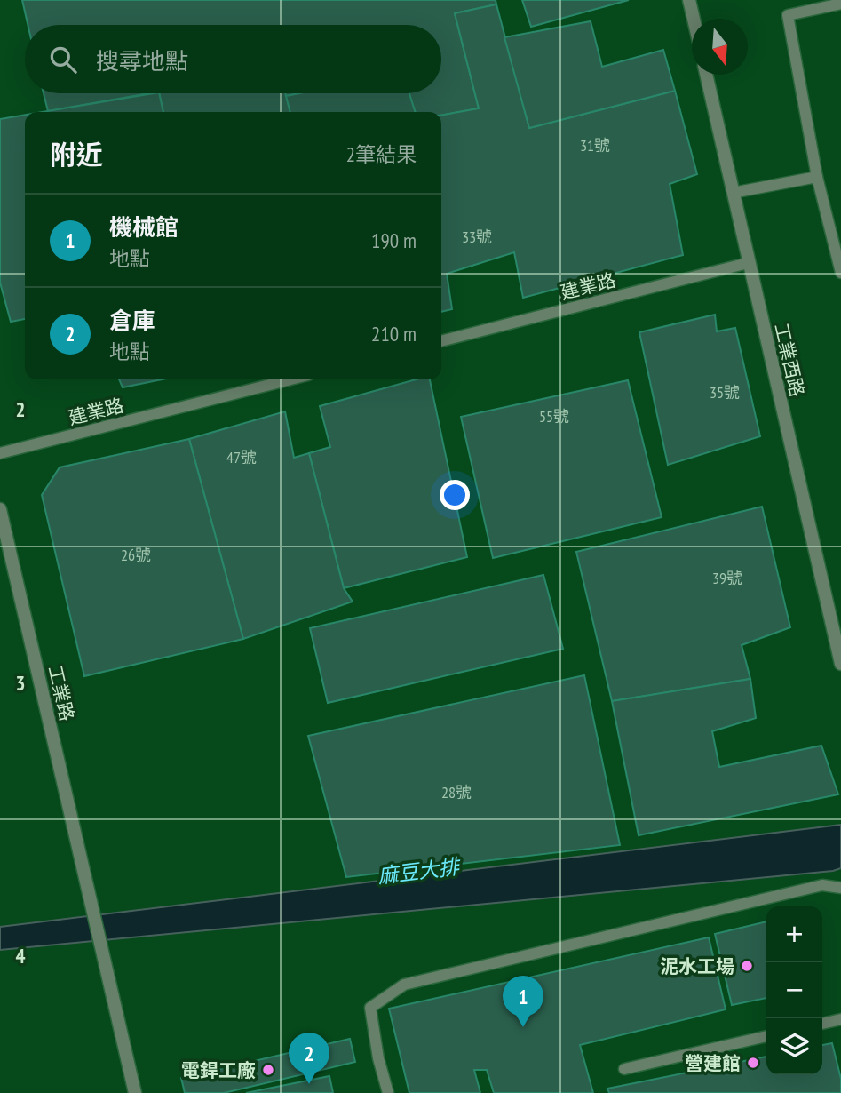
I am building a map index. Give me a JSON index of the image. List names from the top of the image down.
{
  "streets": {
    "street": ["工業西路", "工業路"],
    "lane": ["建業路"]
  },
  "crossings": [
    ["建業路", "工業西路"]
  ],
  "water": ["麻豆大排"],
  "places": ["泥水工場", "營建館", "電銲工廠"],
  "house_numbers": [
    "31號",
    "33號",
    "35號",
    "55號",
    "47號",
    "26號",
    "39號",
    "28號"
  ],
  "north": "bottom",
  "page": {
    "search": "搜尋地點",
    "heading": ["附近", "2筆結果"],
    "list": [
      {
        "mark": "1",
        "name": "機械館",
        "note": "地點",
        "value": "190 m"
      },
      {
        "mark": "2",
        "name": "倉庫",
        "note": "地點",
        "value": "210 m"
      }
    ],
    "map_buttons": ["+", "−"],
    "pins": ["1", "2"]
  },
  "grid": {
    "rows": ["2", "3", "4"]
  }
}
